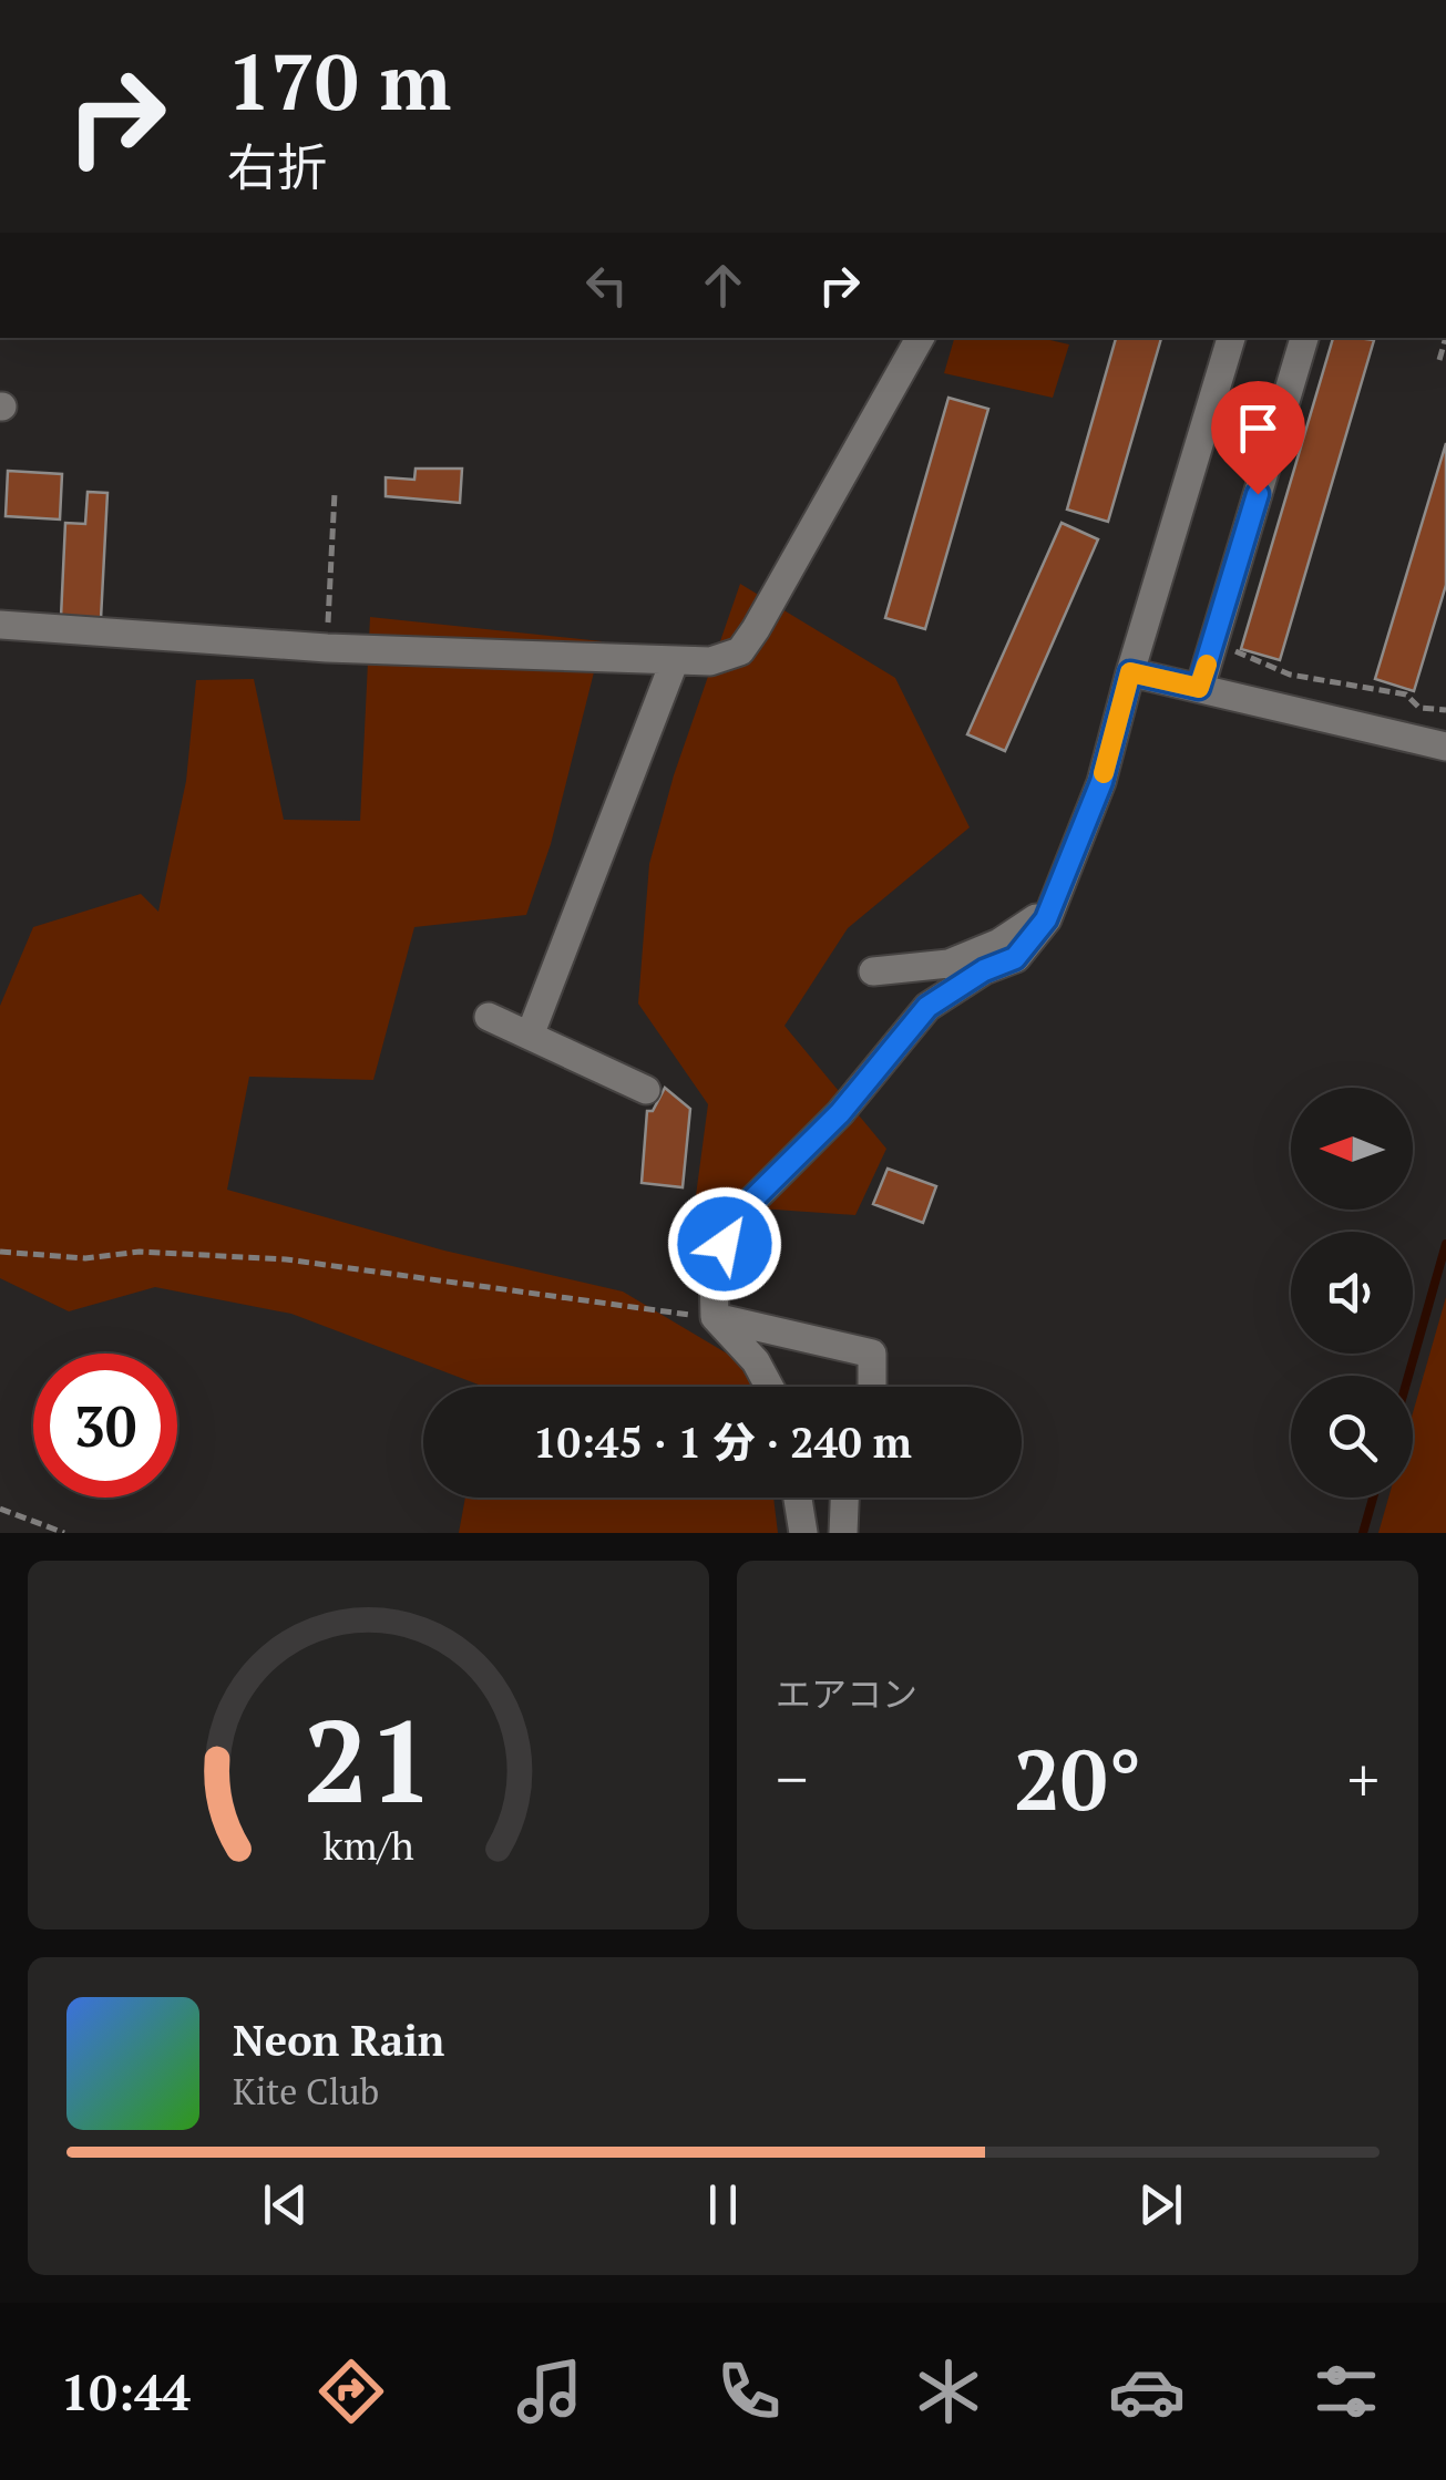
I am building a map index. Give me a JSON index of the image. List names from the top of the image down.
{
  "north": "left",
  "page": {
    "turn": ["170 m", "右折"],
    "limit": "30",
    "trip": "10:45 · 1 分 · 240 m",
    "tile": "エアコン",
    "heat": ["−", "20°", "+"],
    "song": ["Neon Rain", "Kite Club"],
    "tabs": "10:44",
    "gauge": ["21", "km/h"]
  }
}
